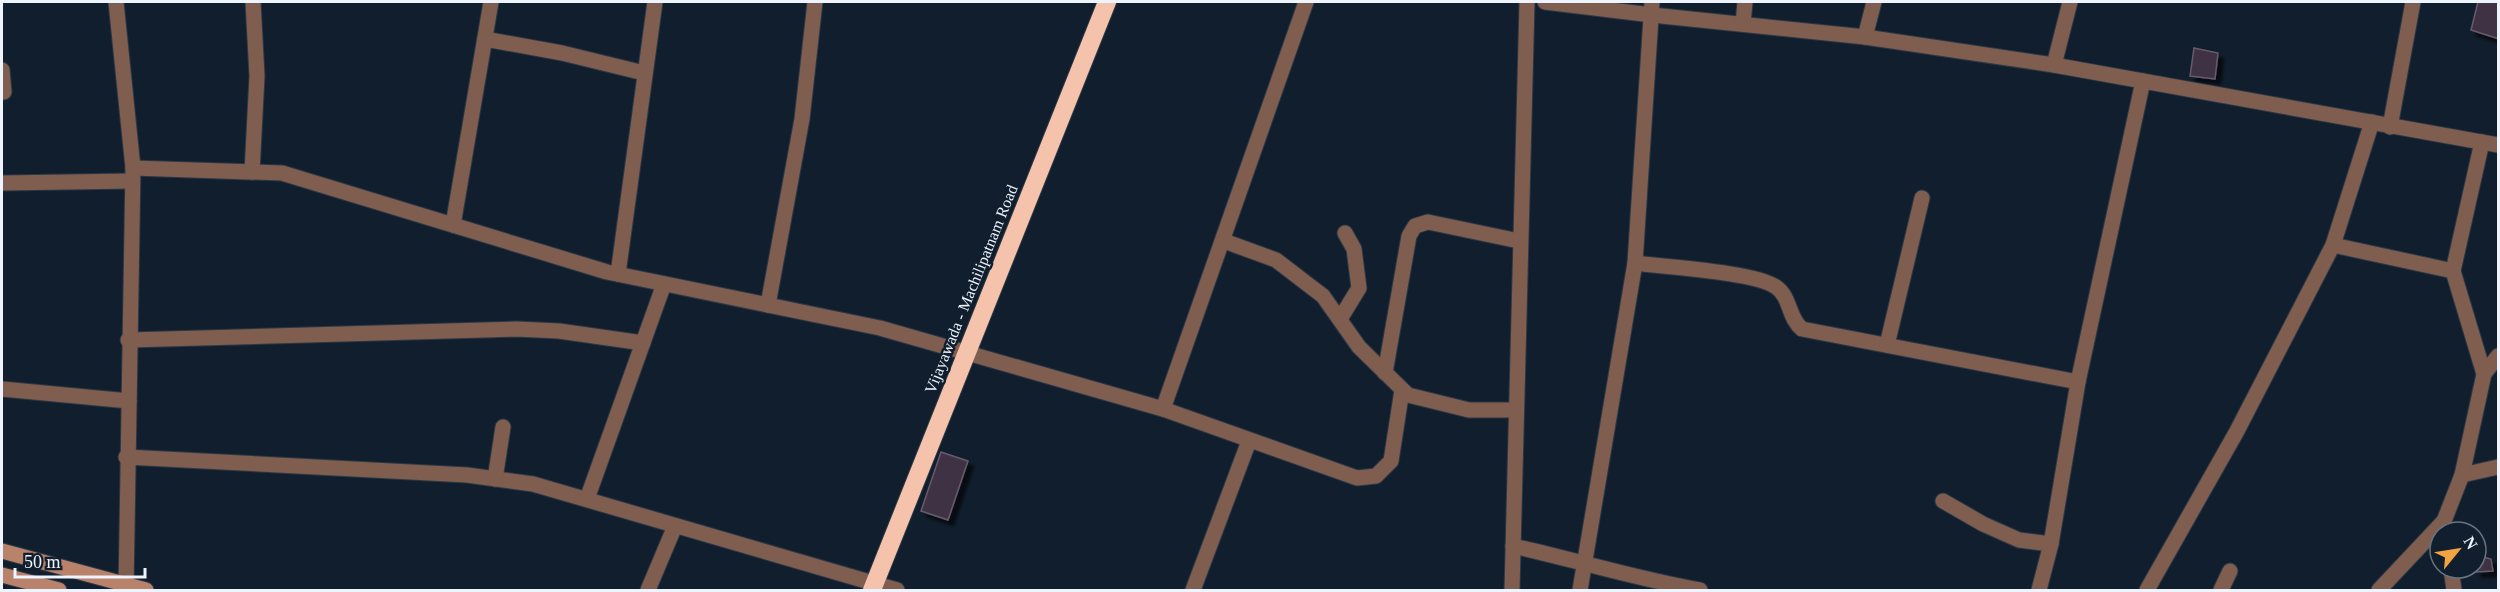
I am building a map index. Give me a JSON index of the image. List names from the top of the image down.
{
  "streets": {
    "highway": ["Vijayawada - Machilipatnam Road"]
  },
  "scale_bar": "50 m",
  "north": "top right"
}
